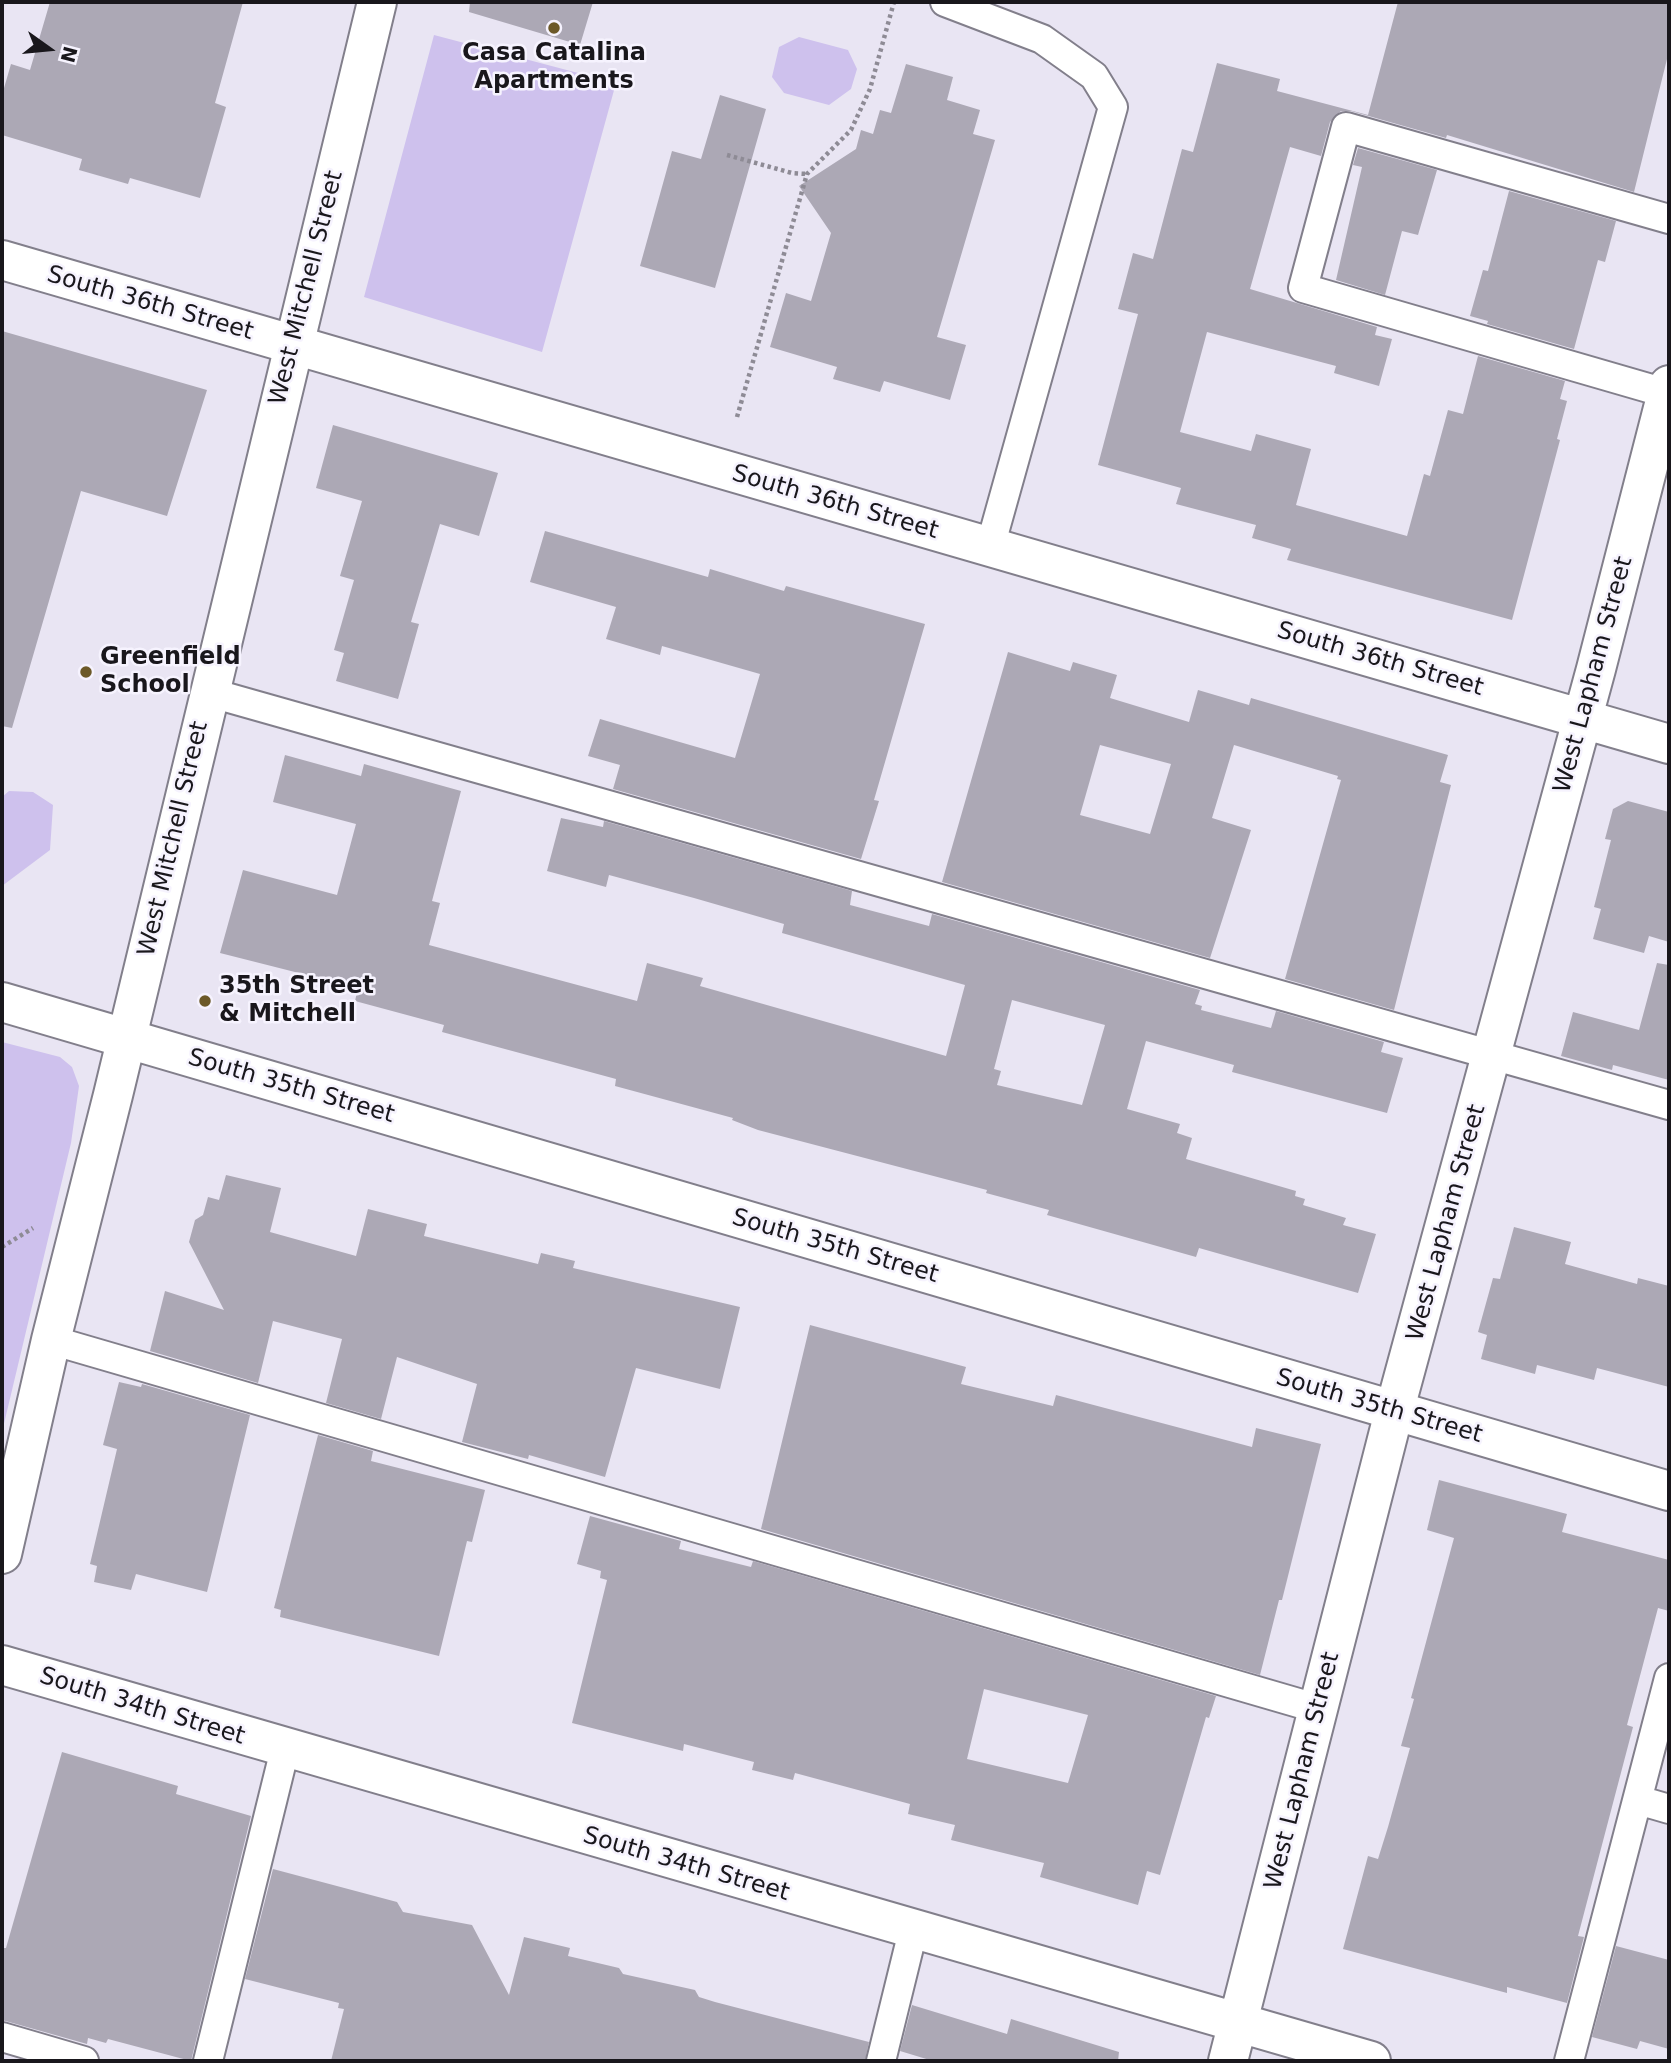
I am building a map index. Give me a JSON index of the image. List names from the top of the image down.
{
  "streets": {
    "street": [
      "West Mitchell Street",
      "South 36th Street",
      "West Lapham Street",
      "South 35th Street",
      "South 34th Street"
    ]
  },
  "crossings": [
    ["West Mitchell Street", "South 36th Street"],
    ["West Mitchell Street", "South 35th Street"],
    ["South 36th Street", "West Lapham Street"],
    ["West Lapham Street", "South 35th Street"],
    ["West Lapham Street", "South 34th Street"]
  ],
  "places": ["Casa Catalina Apartments", "Greenfield School", "35th Street & Mitchell"],
  "north": "right"
}
